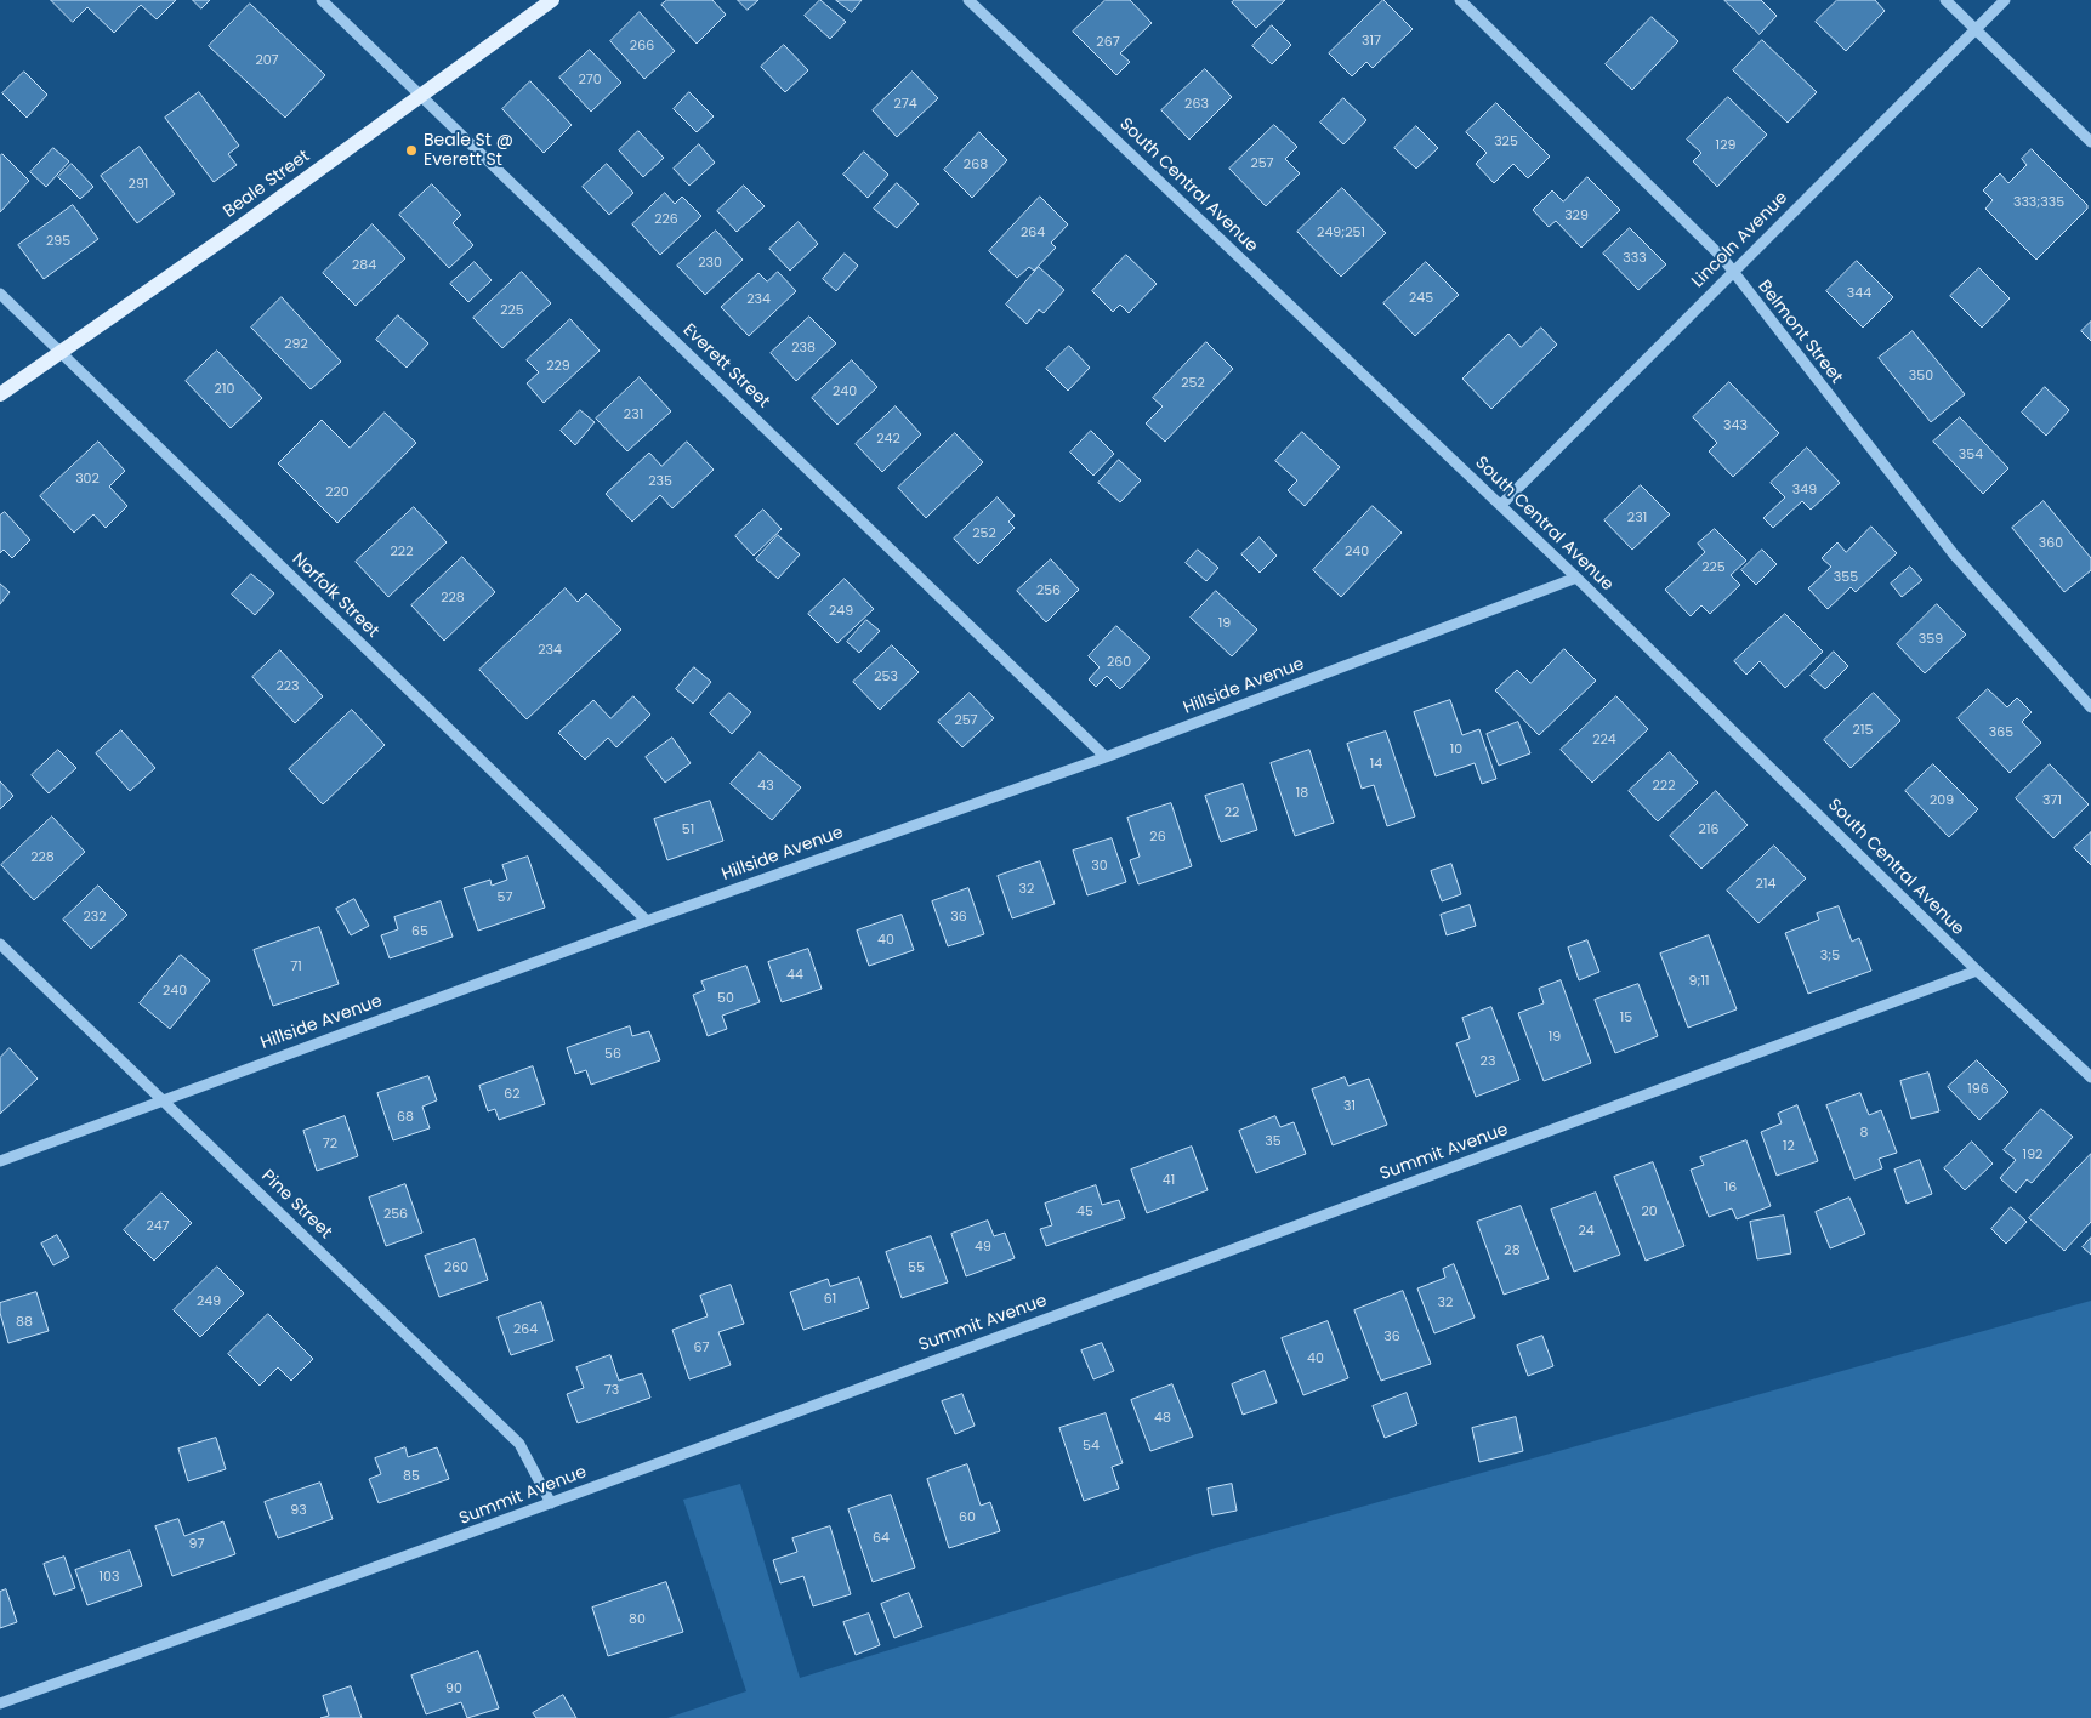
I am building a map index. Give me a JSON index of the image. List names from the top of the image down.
{
  "streets": {
    "main road": ["Beale Street"],
    "street": [
      "South Central Avenue",
      "Lincoln Avenue",
      "Belmont Street",
      "Everett Street",
      "Norfolk Street",
      "Hillside Avenue",
      "Summit Avenue",
      "Pine Street"
    ]
  },
  "crossings": [
    ["Beale Street", "Everett Street"],
    ["Beale Street", "Norfolk Street"],
    ["South Central Avenue", "Lincoln Avenue"],
    ["South Central Avenue", "Hillside Avenue"],
    ["South Central Avenue", "Summit Avenue"],
    ["Lincoln Avenue", "Belmont Street"],
    ["Everett Street", "Hillside Avenue"],
    ["Norfolk Street", "Hillside Avenue"],
    ["Hillside Avenue", "Pine Street"],
    ["Summit Avenue", "Pine Street"]
  ],
  "places": ["Beale St @ Everett St"],
  "house_numbers": [
    "317",
    "267",
    "266",
    "207",
    "270",
    "274",
    "263",
    "325",
    "129",
    "257",
    "268",
    "291",
    "333;335",
    "329",
    "226",
    "264",
    "249;251",
    "295",
    "333",
    "230",
    "284",
    "344",
    "245",
    "234",
    "225",
    "292",
    "238",
    "229",
    "350",
    "252",
    "210",
    "240",
    "231",
    "343",
    "242",
    "354",
    "302",
    "235",
    "349",
    "220",
    "231",
    "252",
    "360",
    "222",
    "240",
    "225",
    "355",
    "256",
    "228",
    "249",
    "19",
    "359",
    "234",
    "260",
    "253",
    "223",
    "257",
    "215",
    "365",
    "224",
    "10",
    "14",
    "43",
    "222",
    "18",
    "209",
    "371",
    "22",
    "51",
    "216",
    "26",
    "228",
    "30",
    "214",
    "32",
    "57",
    "232",
    "36",
    "65",
    "40",
    "3;5",
    "71",
    "44",
    "9;11",
    "240",
    "50",
    "15",
    "19",
    "56",
    "23",
    "196",
    "62",
    "31",
    "68",
    "8",
    "35",
    "72",
    "12",
    "192",
    "41",
    "16",
    "45",
    "20",
    "256",
    "247",
    "24",
    "49",
    "28",
    "260",
    "55",
    "61",
    "249",
    "32",
    "88",
    "264",
    "36",
    "67",
    "40",
    "73",
    "48",
    "54",
    "85",
    "93",
    "60",
    "64",
    "97",
    "103",
    "80",
    "90"
  ]
}
